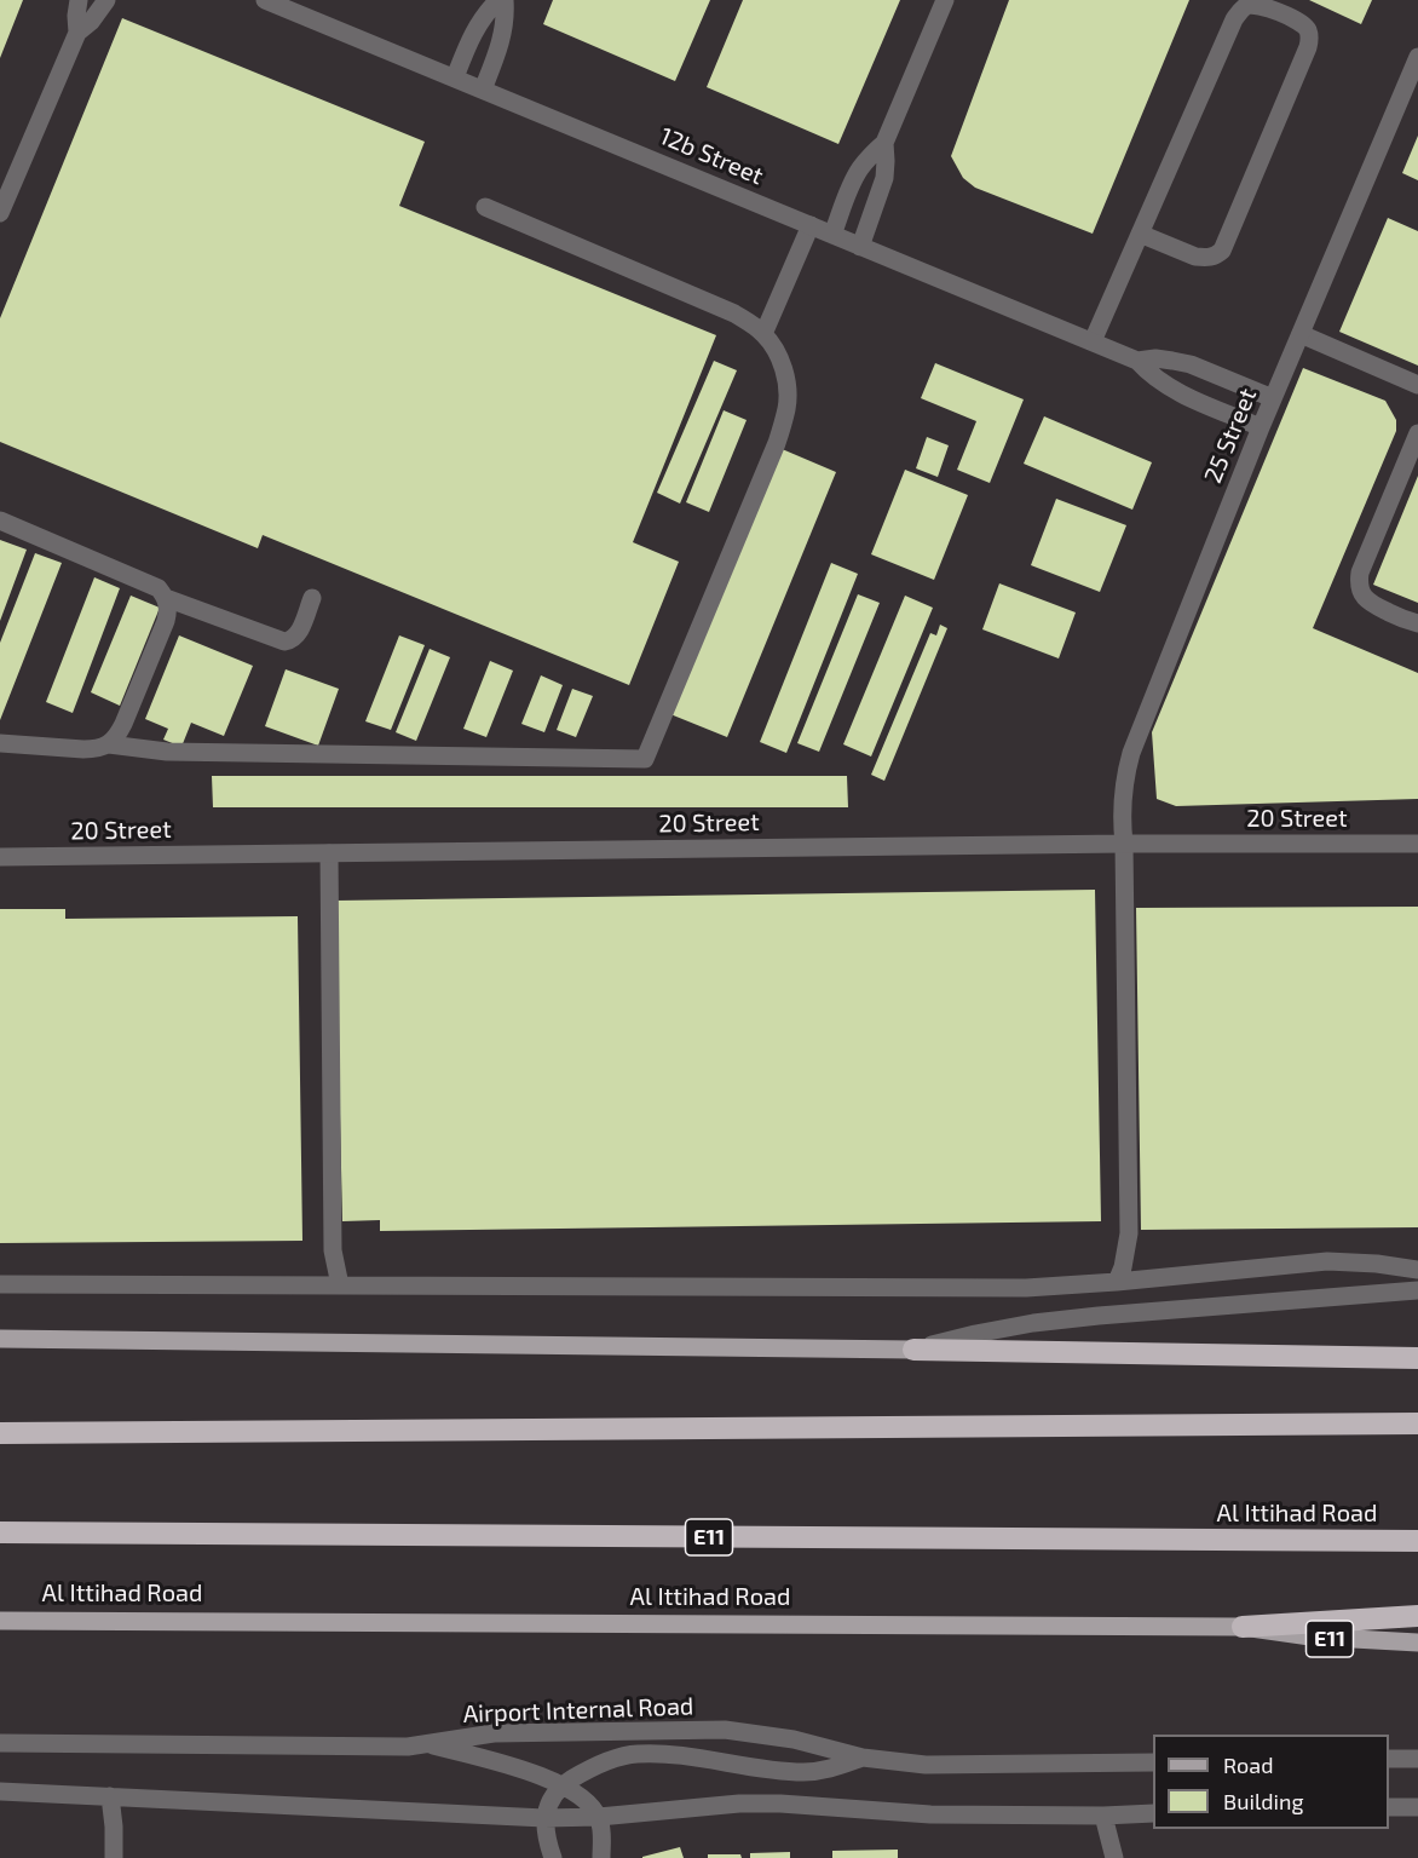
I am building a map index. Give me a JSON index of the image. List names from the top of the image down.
{
  "streets": {
    "highway": ["Al Ittihad Road", "E11"],
    "street": [
      "12b Street",
      "25 Street",
      "20 Street",
      "Airport Internal Road"
    ]
  },
  "crossings": [
    ["12b Street", "25 Street"],
    ["25 Street", "20 Street"]
  ],
  "legend": ["Road", "Building"]
}
